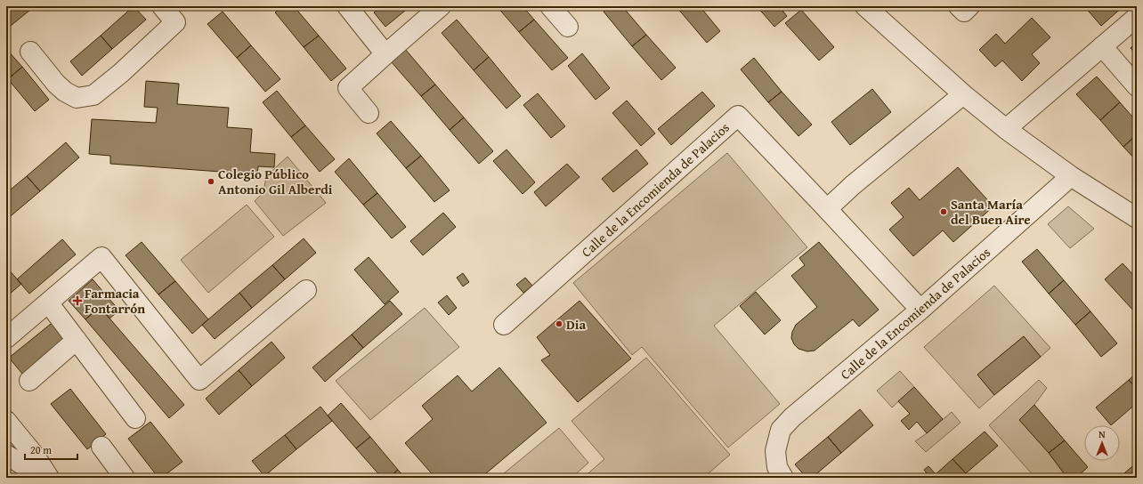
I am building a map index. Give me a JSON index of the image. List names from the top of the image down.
{
  "streets": {
    "street": ["Calle de la Encomienda de Palacios"]
  },
  "places": {
    "other": ["Colegio Público Antonio Gil Alberdi", "Santa María del Buen Aire", "Dia"],
    "health": ["Farmacia Fontarrón"]
  },
  "scale_bar": "20 m",
  "north": "top"
}
